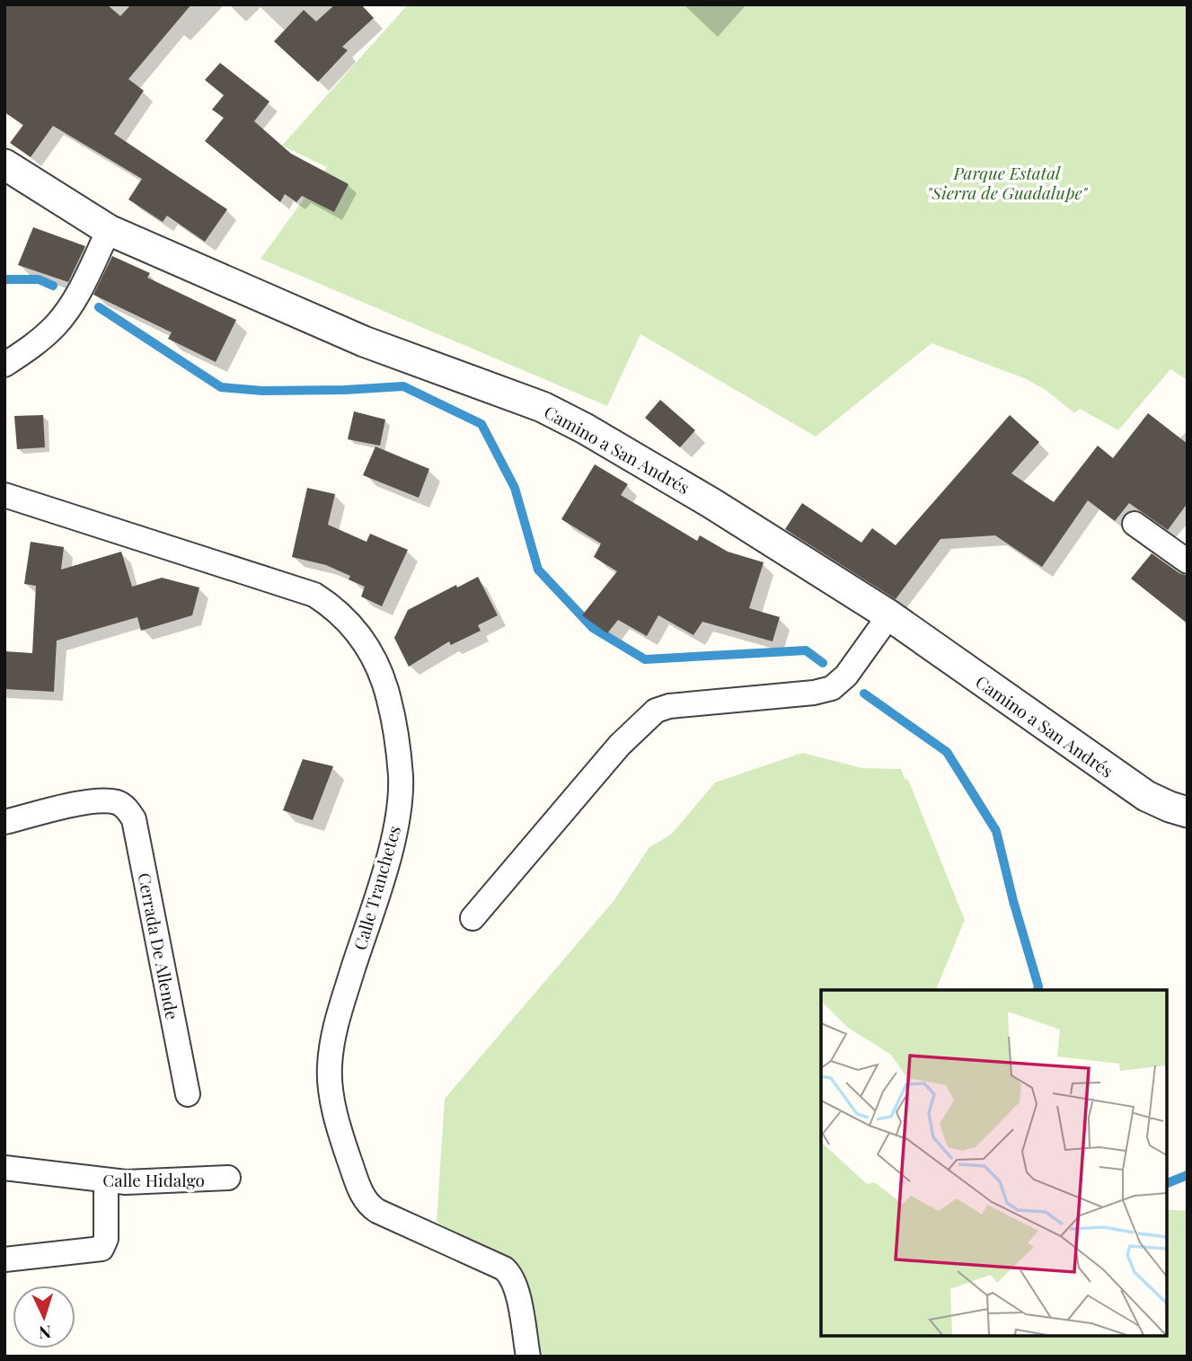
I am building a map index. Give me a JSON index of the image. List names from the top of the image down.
{
  "streets": {
    "street": [
      "Camino a San Andrés",
      "Calle Tranchetes",
      "Cerrada De Allende",
      "Calle Hidalgo"
    ]
  },
  "parks": ["Parque Estatal \"Sierra de Guadalupe\""],
  "north": "bottom"
}
